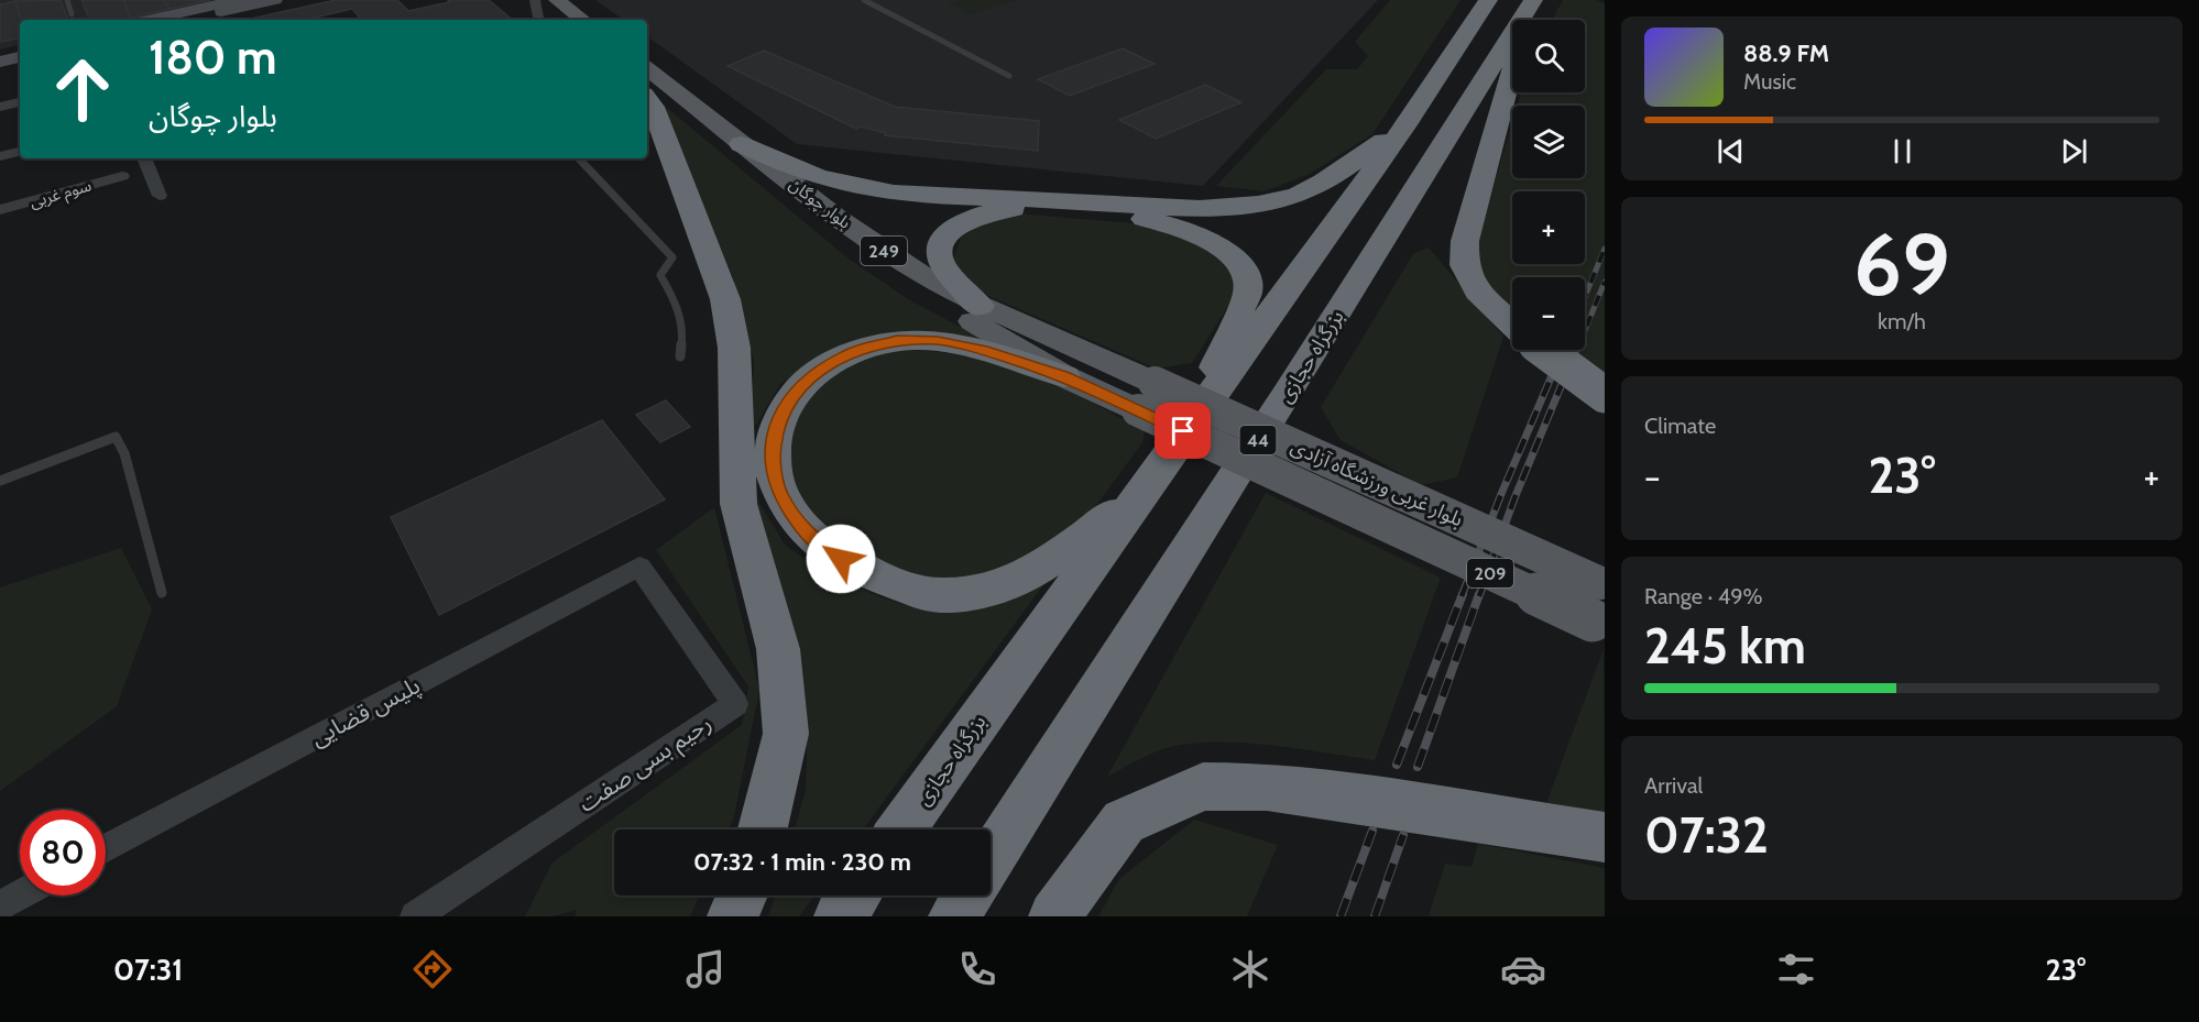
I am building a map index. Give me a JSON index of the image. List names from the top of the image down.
{
  "streets": {
    "highway": ["بزرگراه حجازی", "44"],
    "main road": [
      "بلوار چوگان",
      "249",
      "بلوار غربی ورزشگاه آزادی",
      "209"
    ],
    "street": ["سوم غربی", "پلیس قضایی", "رحیم بسی صفت"]
  },
  "crossings": [
    ["بلوار چوگان", "249"],
    ["249", "بلوار غربی ورزشگاه آزادی"],
    ["249", "209"],
    ["بلوار غربی ورزشگاه آزادی", "209"],
    ["پلیس قضایی", "رحیم بسی صفت"]
  ],
  "page": {
    "map_buttons": ["+", "−"],
    "turn": ["180 m", "بلوار چوگان"],
    "song": ["88.9 FM", "Music"],
    "tile": [
      ["69", "km/h"],
      "Climate",
      ["Range · 49%", "245 km"],
      ["Arrival", "07:32"]
    ],
    "heat": ["−", "23°", "+"],
    "limit": "80",
    "trip": "07:32 · 1 min · 230 m",
    "tabs": ["07:31", "23°"]
  }
}
